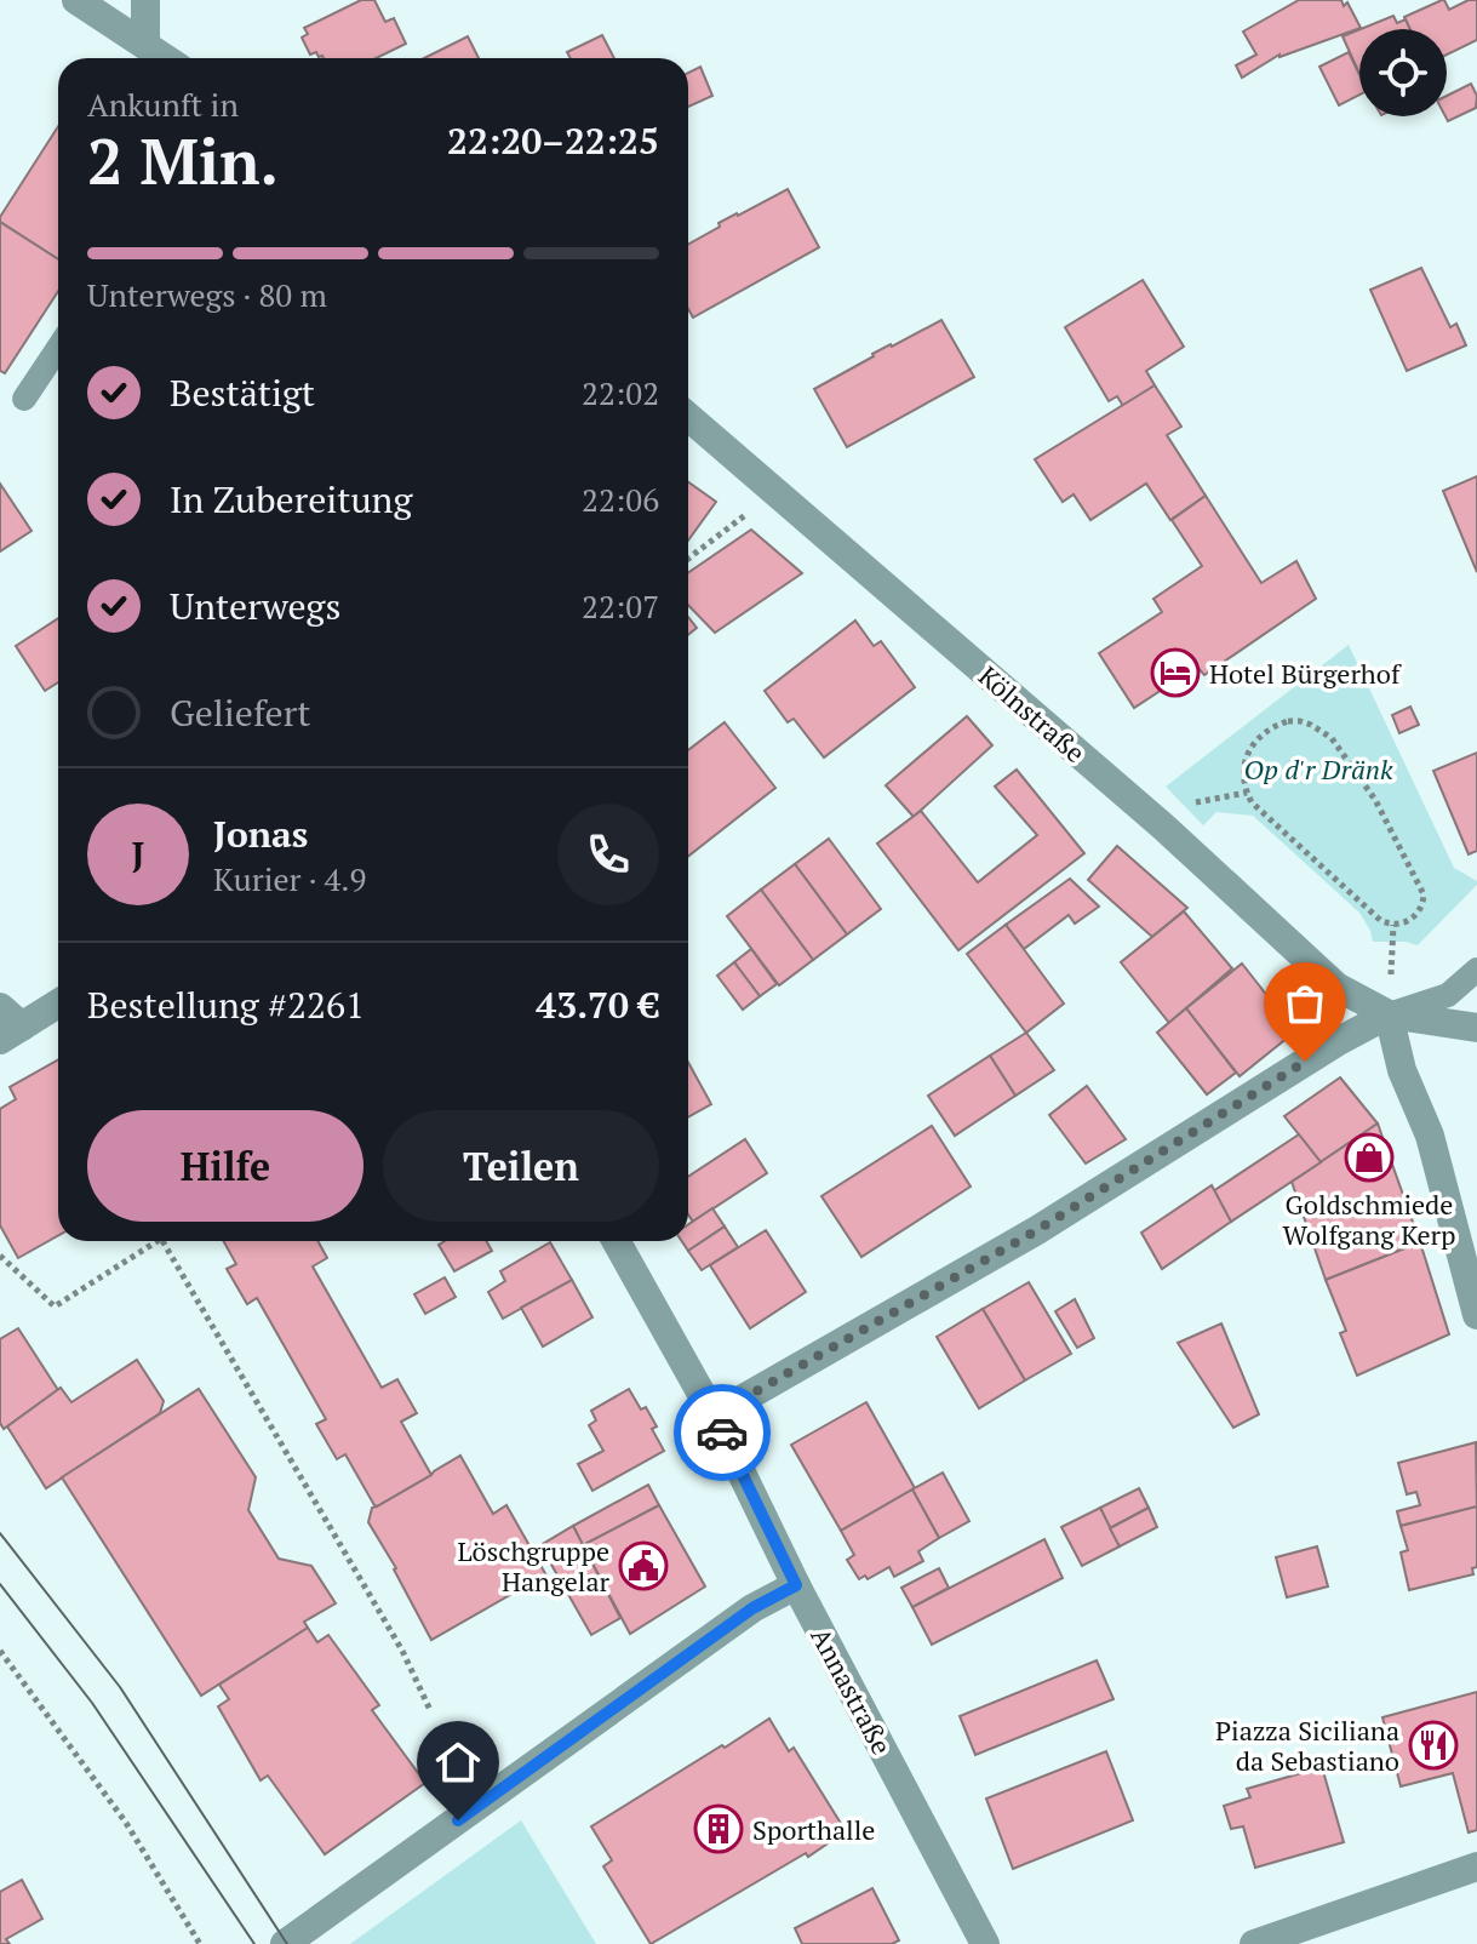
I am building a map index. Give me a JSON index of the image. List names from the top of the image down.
{
  "streets": {
    "street": ["Kölnstraße", "Annastraße"]
  },
  "parks": ["Op d'r Dränk"],
  "places": {
    "hotel": ["Hotel Bürgerhof"],
    "shop": ["Goldschmiede Wolfgang Kerp"],
    "public building": ["Löschgruppe Hangelar"],
    "restaurant": ["Piazza Siciliana da Sebastiano"],
    "building": ["Sporthalle"]
  },
  "page": {
    "heading": ["2 Min.", "Ankunft in", "22:20–22:25"],
    "panel": [
      "Jonas",
      "Kurier · 4.9",
      "Bestellung #2261",
      "43.70 €"
    ],
    "bar": "Unterwegs · 80 m",
    "list": [
      ["Bestätigt", "22:02"],
      ["In Zubereitung", "22:06"],
      ["Unterwegs", "22:07"],
      "Geliefert"
    ],
    "round": "J",
    "buttons": ["Hilfe", "Teilen"]
  }
}
